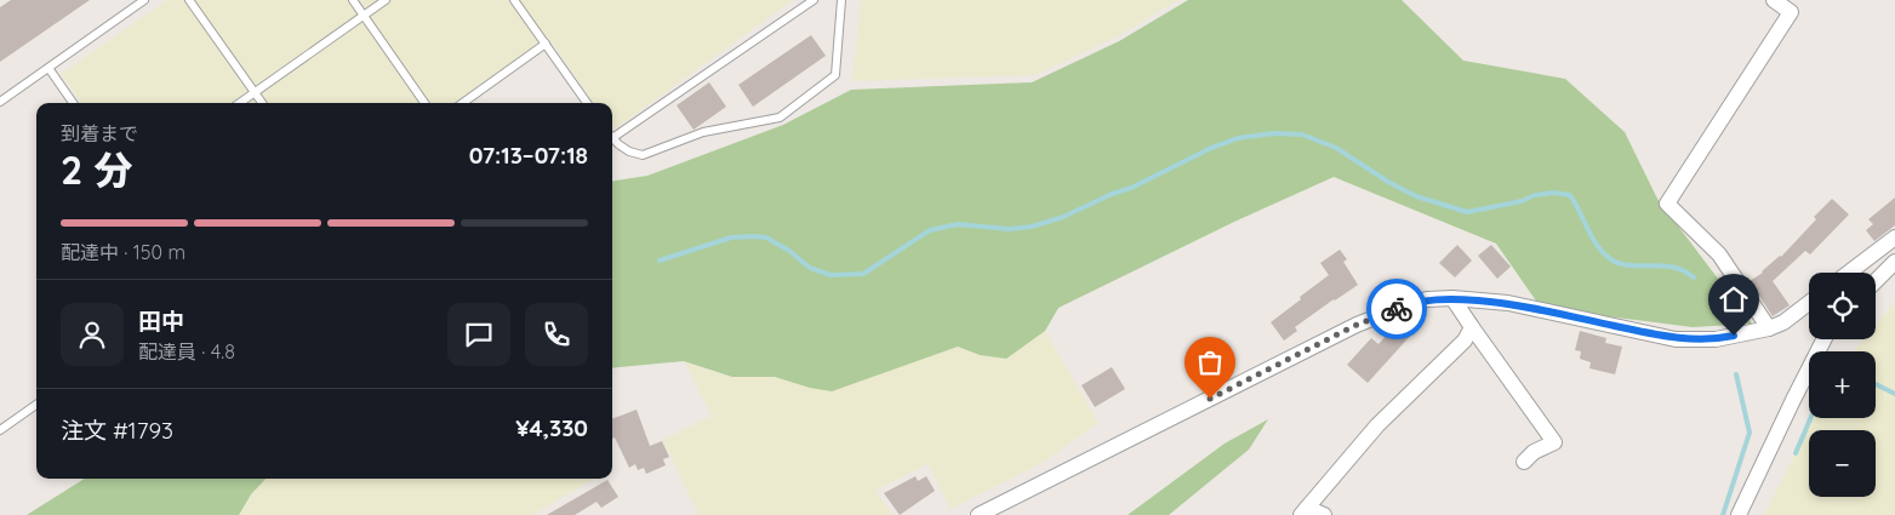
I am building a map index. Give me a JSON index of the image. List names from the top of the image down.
{
  "page": {
    "heading": ["2 分", "到着まで", "07:13–07:18"],
    "panel": [
      "田中",
      "配達員 · 4.8",
      "注文 #1793",
      "¥4,330"
    ],
    "bar": "配達中 · 150 m",
    "map_buttons": ["+", "−"]
  }
}
